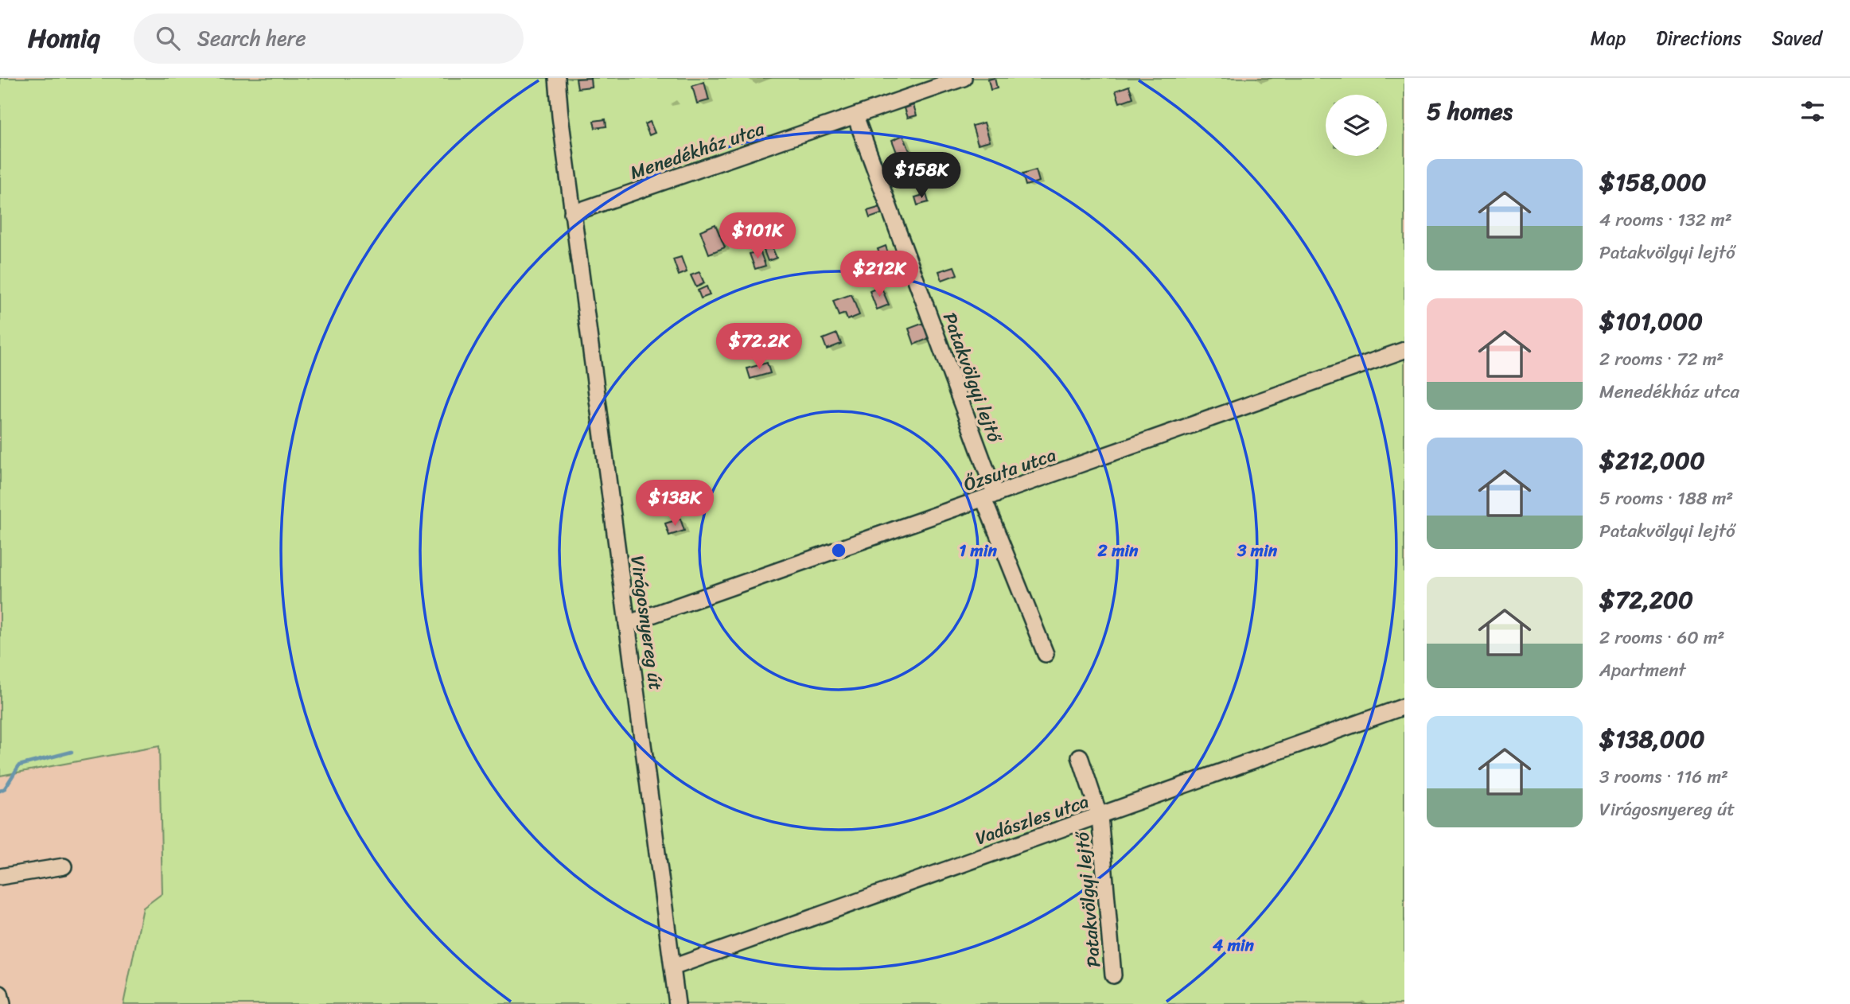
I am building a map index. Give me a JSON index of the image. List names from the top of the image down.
{
  "streets": {
    "street": [
      "Menedékház utca",
      "Patakvölgyi lejtő",
      "Őzsuta utca",
      "Virágosnyereg út",
      "Vadászles utca"
    ]
  },
  "crossings": [
    ["Menedékház utca", "Patakvölgyi lejtő"],
    ["Menedékház utca", "Virágosnyereg út"],
    ["Patakvölgyi lejtő", "Őzsuta utca"],
    ["Patakvölgyi lejtő", "Vadászles utca"],
    ["Őzsuta utca", "Virágosnyereg út"],
    ["Virágosnyereg út", "Vadászles utca"]
  ],
  "page": {
    "header": "Homiq",
    "search": "Search here",
    "nav": ["Map", "Directions", "Saved"],
    "heading": "5 homes",
    "list": [
      {
        "name": "$158,000",
        "note": "4 rooms · 132 m² · Patakvölgyi lejtő"
      },
      {
        "name": "$101,000",
        "note": "2 rooms · 72 m² · Menedékház utca"
      },
      {
        "name": "$212,000",
        "note": "5 rooms · 188 m² · Patakvölgyi lejtő"
      },
      {
        "name": "$72,200",
        "note": "2 rooms · 60 m² · Apartment"
      },
      {
        "name": "$138,000",
        "note": "3 rooms · 116 m² · Virágosnyereg út"
      }
    ],
    "price": [
      "$158K",
      "$101K",
      "$212K",
      "$72.2K",
      "$138K"
    ]
  },
  "rings": [
    "1 min",
    "2 min",
    "3 min",
    "4 min"
  ]
}
